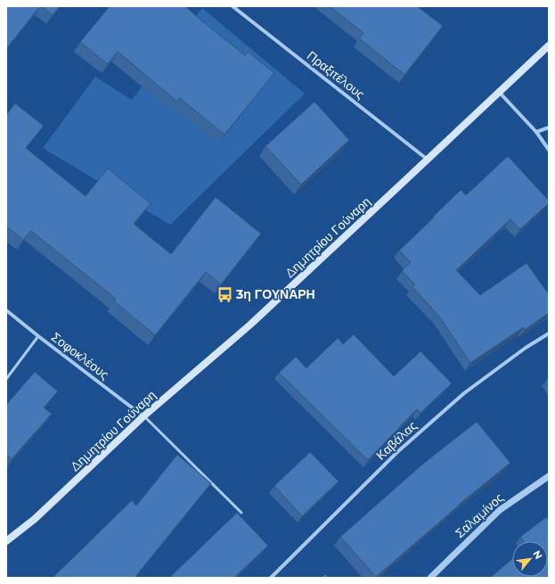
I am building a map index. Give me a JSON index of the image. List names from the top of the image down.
{
  "streets": {
    "main road": ["Δημητρίου Γούναρη"],
    "street": [
      "Πραξιτέλους",
      "Σοφοκλέους",
      "Καβάλας",
      "Σαλαμίνος"
    ]
  },
  "crossings": [
    ["Πραξιτέλους", "Δημητρίου Γούναρη"],
    ["Δημητρίου Γούναρη", "Σοφοκλέους"]
  ],
  "places": {
    "bus stop": ["3η ΓΟΥΝΑΡΗ"]
  },
  "north": "top right"
}
